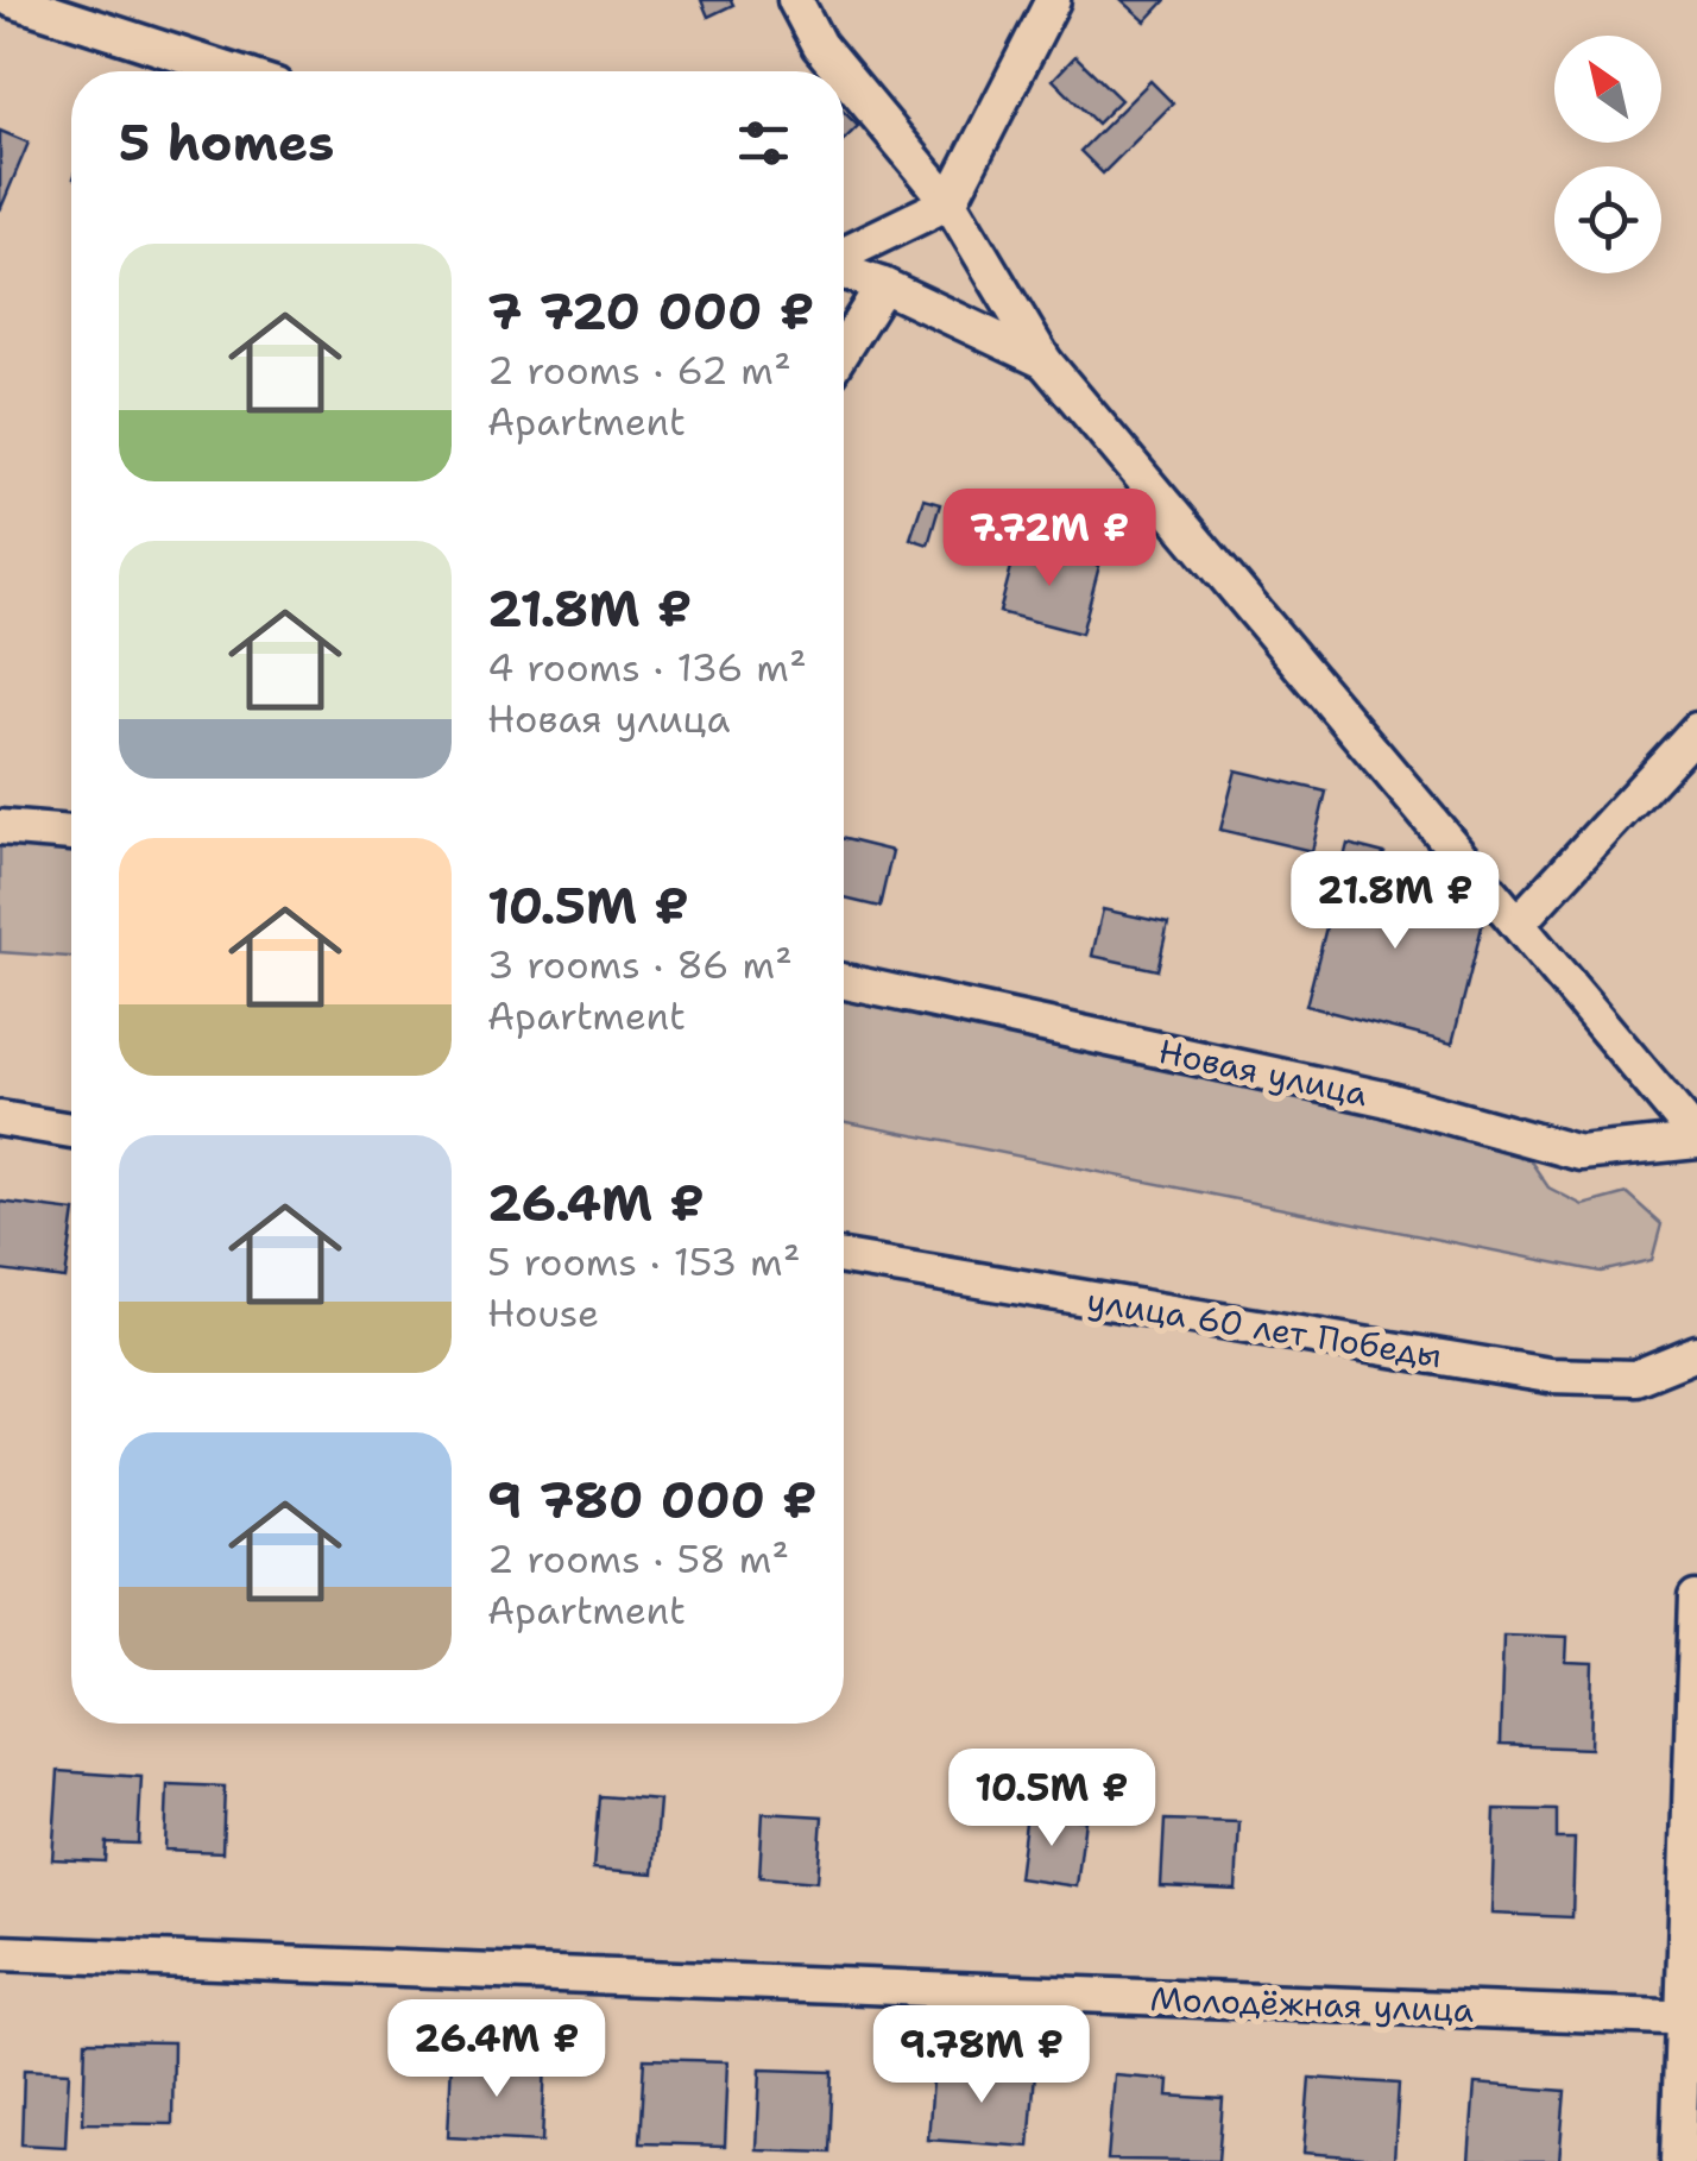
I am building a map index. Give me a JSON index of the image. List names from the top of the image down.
{
  "streets": {
    "street": ["Новая улица", "улица 60 лет Победы", "Молодёжная улица"]
  },
  "north": "top left",
  "page": {
    "heading": "5 homes",
    "list": [
      {
        "name": "7 720 000 ₽",
        "note": "2 rooms · 62 m² · Apartment"
      },
      {
        "name": "21.8M ₽",
        "note": "4 rooms · 136 m² · Новая улица"
      },
      {
        "name": "10.5M ₽",
        "note": "3 rooms · 86 m² · Apartment"
      },
      {
        "name": "26.4M ₽",
        "note": "5 rooms · 153 m² · House"
      },
      {
        "name": "9 780 000 ₽",
        "note": "2 rooms · 58 m² · Apartment"
      }
    ],
    "price": [
      "7.72M ₽",
      "21.8M ₽",
      "10.5M ₽",
      "26.4M ₽",
      "9.78M ₽"
    ]
  }
}
